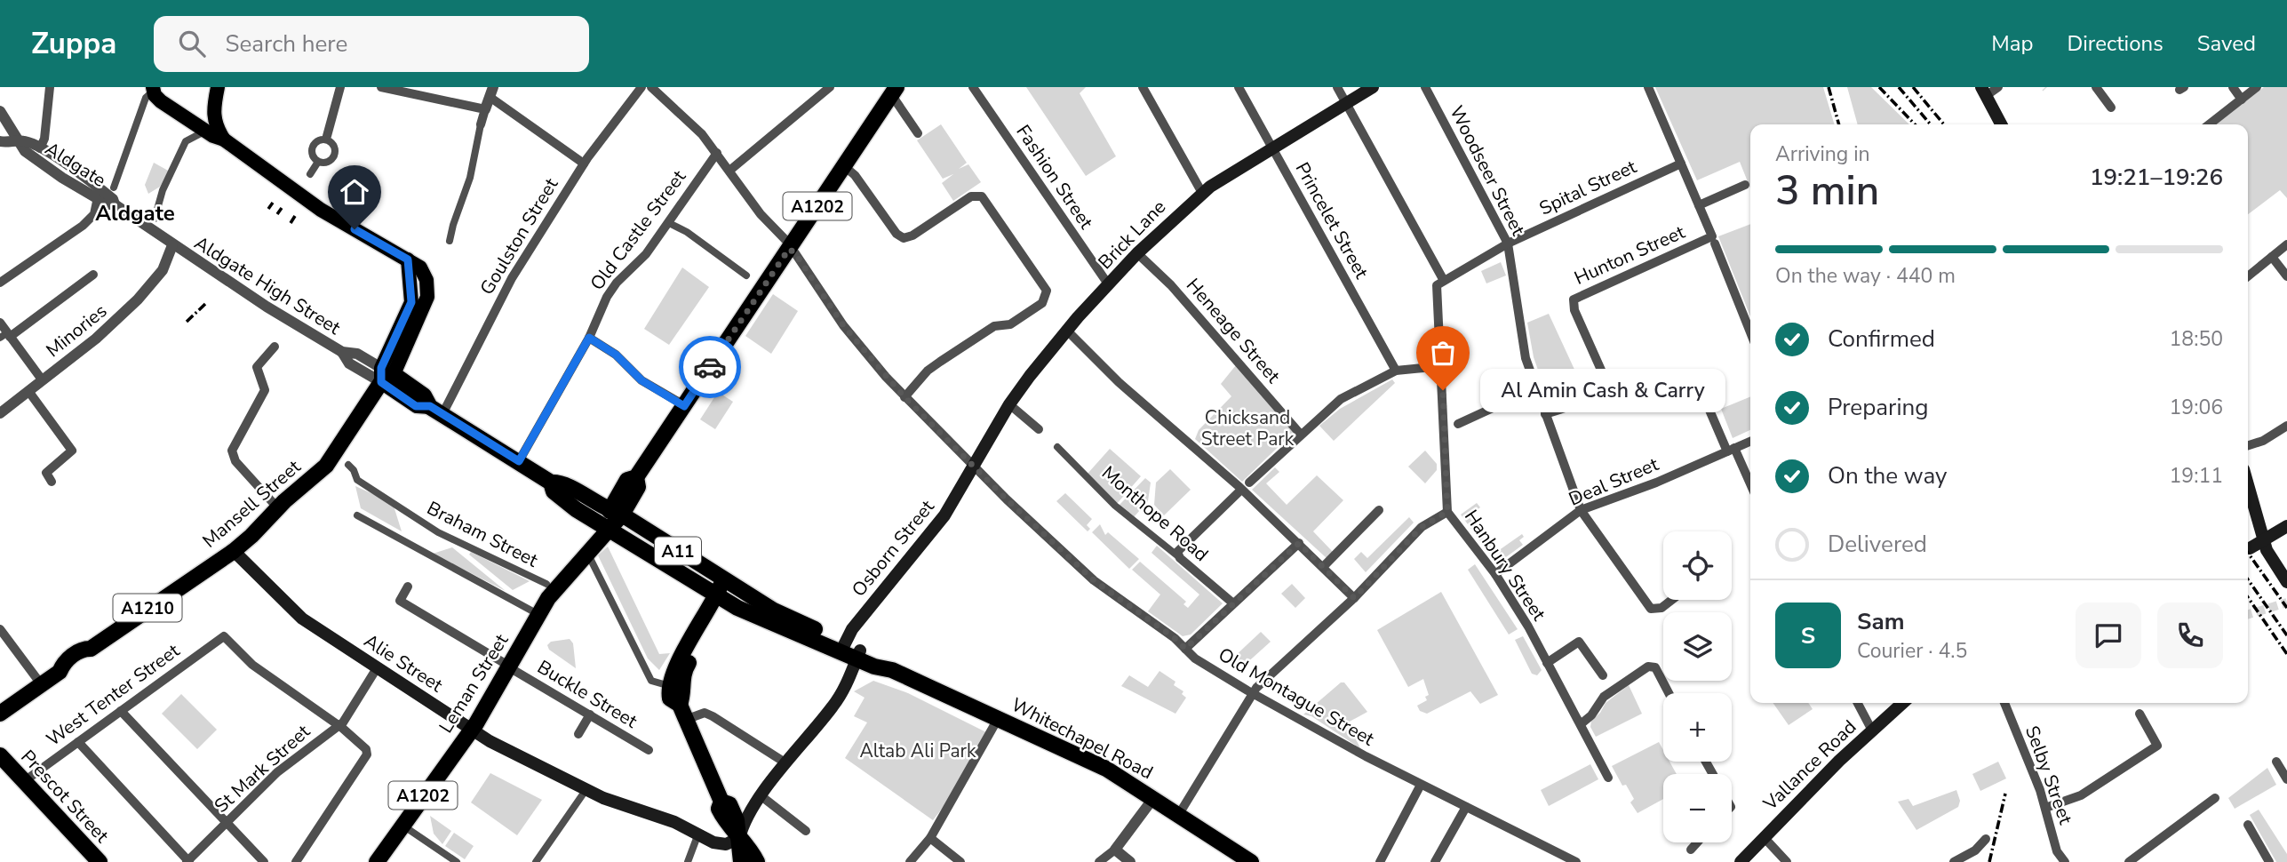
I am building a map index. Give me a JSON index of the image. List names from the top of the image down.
{
  "streets": {
    "highway": [
      "A1202",
      "Mansell Street",
      "A11",
      "A1210",
      "Leman Street",
      "Whitechapel Road",
      "Prescot Street"
    ],
    "main road": [
      "Brick Lane",
      "Osborn Street",
      "Alie Street",
      "Vallance Road"
    ],
    "street": [
      "Aldgate",
      "Woodseer Street",
      "Fashion Street",
      "Spital Street",
      "Princelet Street",
      "Old Castle Street",
      "Goulston Street",
      "Hunton Street",
      "Aldgate High Street",
      "Minories",
      "Heneage Street",
      "Deal Street",
      "Monthope Road",
      "Braham Street",
      "Hanbury Street",
      "Buckle Street",
      "West Tenter Street",
      "Old Montague Street",
      "St Mark Street",
      "Selby Street"
    ]
  },
  "crossings": [
    ["Aldgate", "Aldgate High Street"],
    ["Woodseer Street", "Spital Street"],
    ["Woodseer Street", "Hunton Street"],
    ["Woodseer Street", "Deal Street"],
    ["Fashion Street", "Brick Lane"],
    ["Spital Street", "Hanbury Street"],
    ["A1202", "A11"],
    ["A1202", "Leman Street"],
    ["A1202", "Old Montague Street"],
    ["Princelet Street", "Brick Lane"],
    ["Old Castle Street", "A11"],
    ["Old Castle Street", "Old Montague Street"],
    ["Brick Lane", "Heneage Street"],
    ["Brick Lane", "Osborn Street"],
    ["Brick Lane", "Old Montague Street"],
    ["Goulston Street", "A11"],
    ["Aldgate High Street", "Minories"],
    ["Aldgate High Street", "Mansell Street"],
    ["Aldgate High Street", "A11"],
    ["Deal Street", "Hanbury Street"],
    ["Mansell Street", "A11"],
    ["Mansell Street", "Alie Street"],
    ["Osborn Street", "A11"],
    ["Osborn Street", "Old Montague Street"],
    ["Osborn Street", "Whitechapel Road"],
    ["A11", "Leman Street"],
    ["A11", "Whitechapel Road"],
    ["Alie Street", "Leman Street"],
    ["Alie Street", "St Mark Street"],
    ["Leman Street", "Buckle Street"],
    ["West Tenter Street", "St Mark Street"],
    ["West Tenter Street", "Prescot Street"]
  ],
  "districts": ["Aldgate"],
  "parks": ["Chicksand Street Park", "Altab Ali Park"],
  "places": ["Al Amin Cash & Carry"],
  "page": {
    "header": "Zuppa",
    "search": "Search here",
    "nav": ["Map", "Directions", "Saved"],
    "heading": ["3 min", "Arriving in", "19:21–19:26"],
    "panel": ["Sam", "Courier · 4.5"],
    "bar": "On the way · 440 m",
    "list": [
      ["Confirmed", "18:50"],
      ["Preparing", "19:06"],
      ["On the way", "19:11"],
      "Delivered"
    ],
    "bubble": "Al Amin Cash & Carry",
    "map_buttons": ["+", "−"],
    "round": "S"
  }
}
